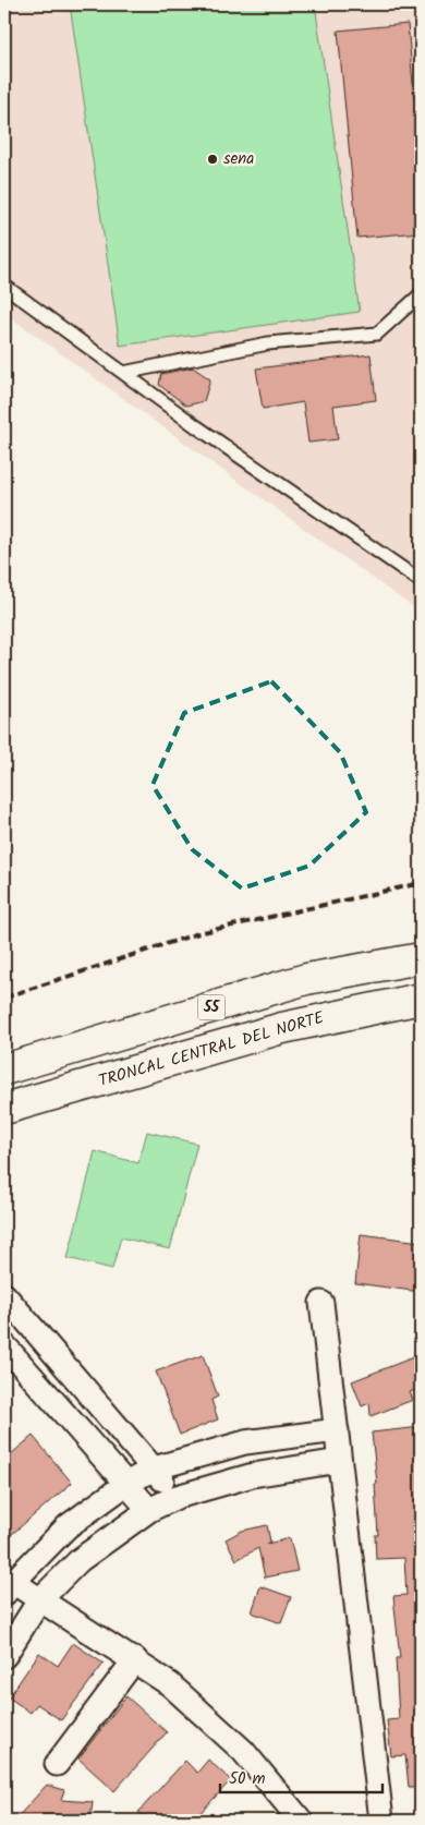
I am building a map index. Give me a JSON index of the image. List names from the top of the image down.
{
  "streets": {
    "highway": ["55", "TRONCAL CENTRAL DEL NORTE"]
  },
  "places": ["sena"],
  "scale_bar": "50 m"
}
